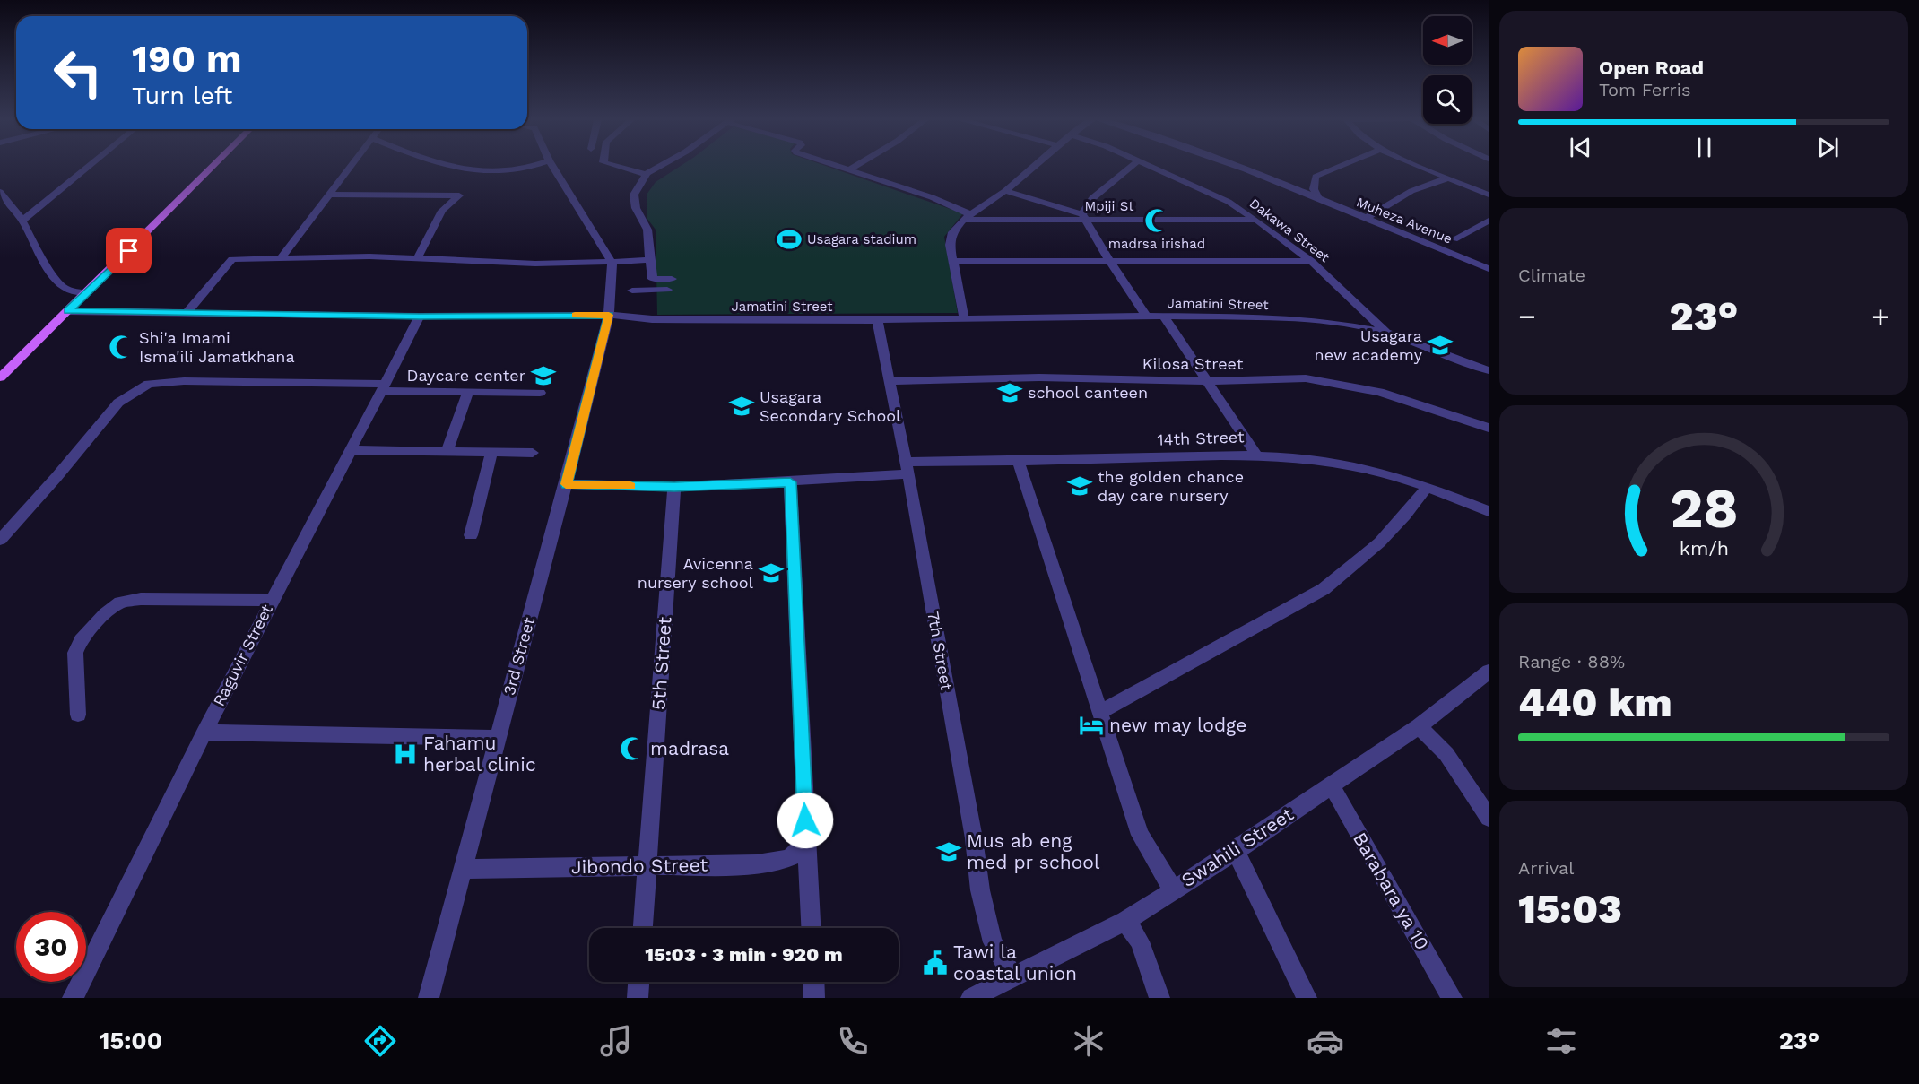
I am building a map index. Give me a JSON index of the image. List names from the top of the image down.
{
  "streets": {
    "street": [
      "Mpiji St",
      "Muheza Avenue",
      "Dakawa Street",
      "Jamatini Street",
      "Kilosa Street",
      "14th Street",
      "7th Street",
      "Raguvir Street",
      "3rd Street",
      "5th Street",
      "Swahili Street",
      "Jibondo Street",
      "Barabara ya 10"
    ]
  },
  "crossings": [
    ["Mpiji St", "Dakawa Street"],
    ["Dakawa Street", "Jamatini Street"],
    ["Jamatini Street", "7th Street"],
    ["Jamatini Street", "Raguvir Street"],
    ["Jamatini Street", "3rd Street"],
    ["Kilosa Street", "7th Street"],
    ["14th Street", "7th Street"],
    ["14th Street", "3rd Street"],
    ["14th Street", "5th Street"],
    ["7th Street", "Swahili Street"],
    ["3rd Street", "Jibondo Street"],
    ["5th Street", "Jibondo Street"],
    ["Swahili Street", "Barabara ya 10"]
  ],
  "places": {
    "mosque": ["madrsa irishad", "Shi'a Imami Isma'ili Jamatkhana", "madrasa"],
    "sports": ["Usagara stadium"],
    "school or university": [
      "Usagara new academy",
      "Daycare center",
      "school canteen",
      "Usagara Secondary School",
      "the golden chance day care nursery",
      "Avicenna nursery school",
      "Mus ab eng med pr school"
    ],
    "hotel": ["new may lodge"],
    "hospital": ["Fahamu herbal clinic"],
    "public building": ["Tawi la coastal union"]
  },
  "north": "left",
  "page": {
    "turn": ["190 m", "Turn left"],
    "song": ["Open Road", "Tom Ferris"],
    "tile": [
      "Climate",
      ["Range · 88%", "440 km"],
      ["Arrival", "15:03"]
    ],
    "heat": ["−", "23°", "+"],
    "limit": "30",
    "trip": "15:03 · 3 min · 920 m",
    "tabs": ["15:00", "23°"],
    "gauge": ["28", "km/h"]
  }
}
